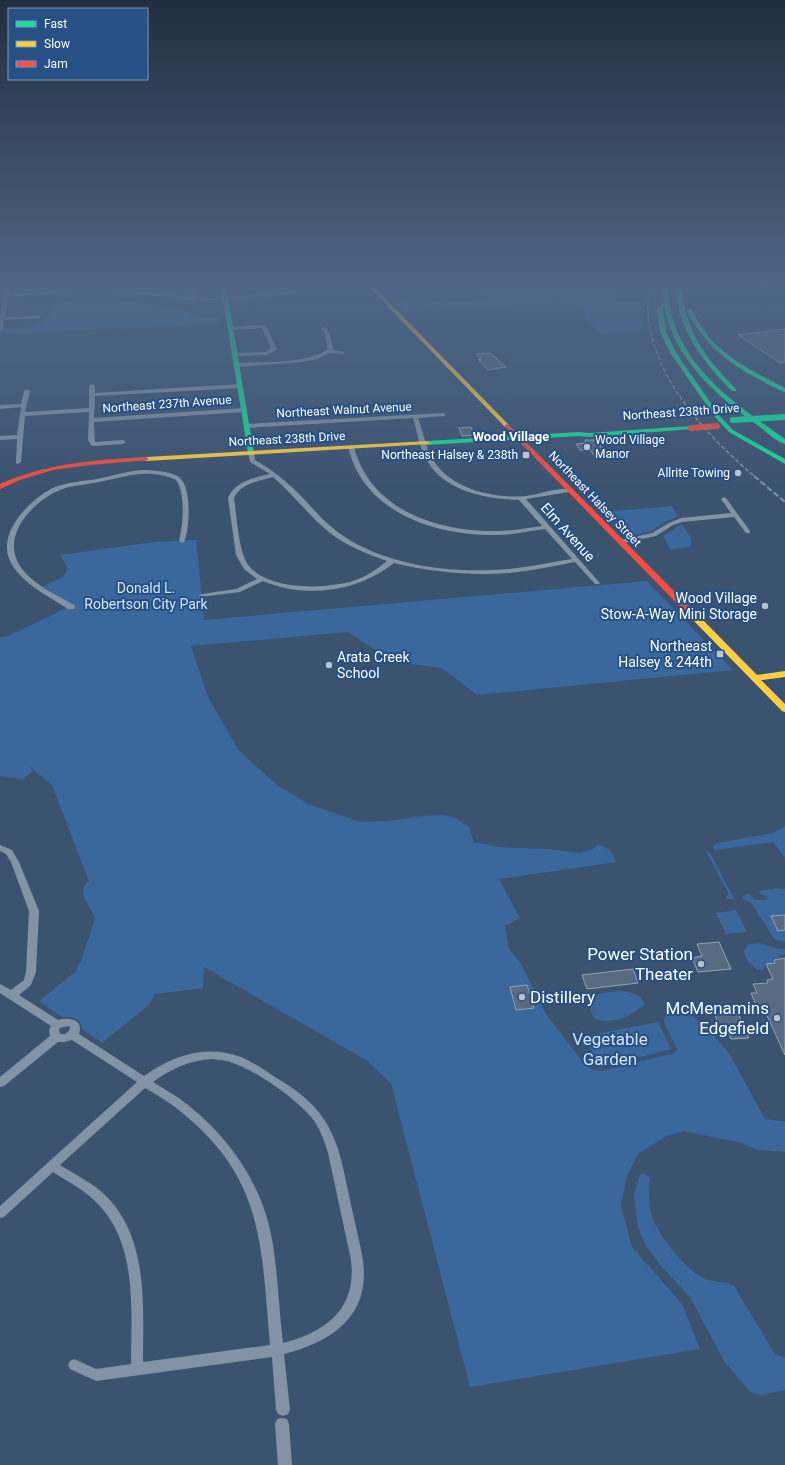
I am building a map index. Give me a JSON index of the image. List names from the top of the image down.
{
  "streets": {
    "main road": ["Northeast 238th Drive", "Northeast Halsey Street"],
    "street": ["Northeast 237th Avenue", "Northeast Walnut Avenue", "Elm Avenue"]
  },
  "crossings": [
    ["Northeast 238th Drive", "Northeast Halsey Street"]
  ],
  "districts": ["Wood Village"],
  "parks": ["Donald L. Robertson City Park", "Vegetable Garden"],
  "places": {
    "other": [
      "Wood Village Manor",
      "Allrite Towing",
      "Wood Village Stow-A-Way Mini Storage",
      "Arata Creek School",
      "Power Station Theater",
      "Distillery",
      "McMenamins Edgefield"
    ],
    "transit": ["Northeast Halsey & 238th", "Northeast Halsey & 244th"]
  },
  "legend": ["Fast", "Slow", "Jam"]
}
